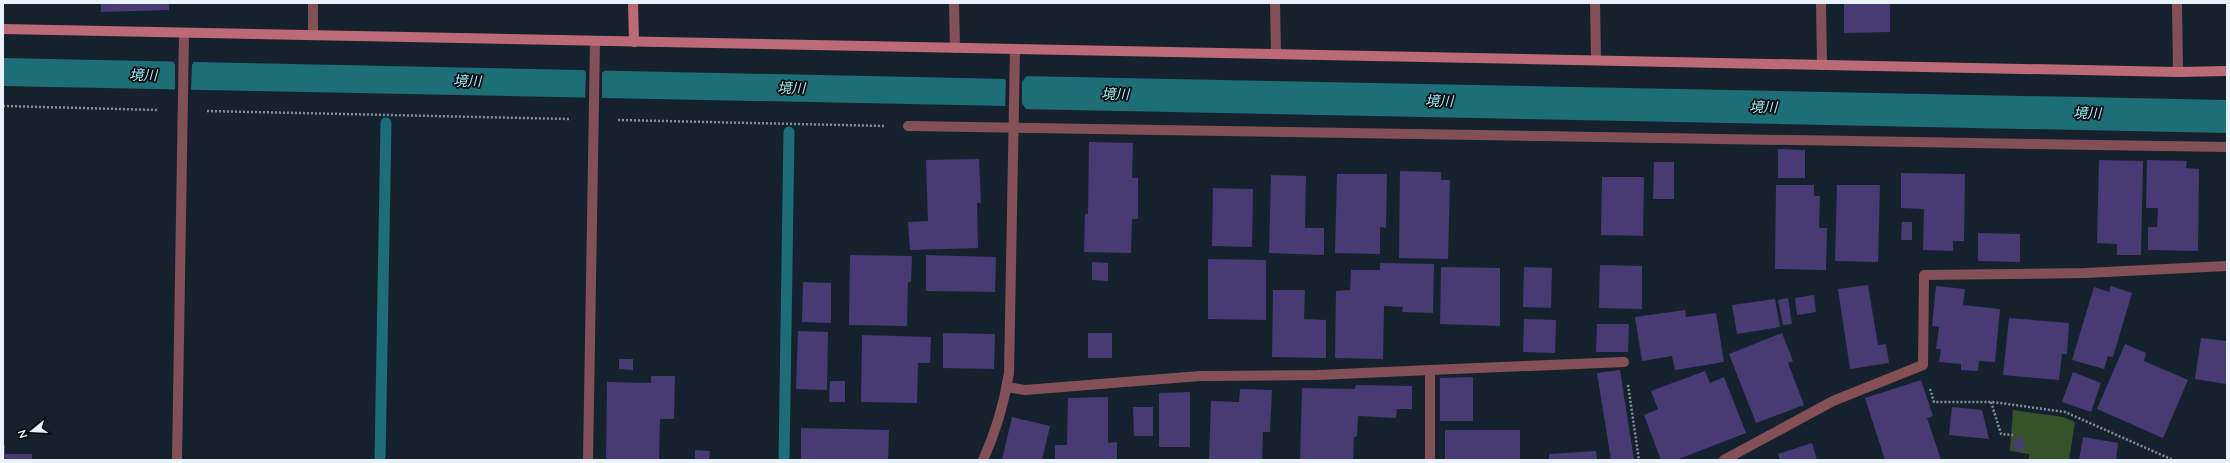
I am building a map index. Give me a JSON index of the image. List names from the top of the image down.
{
  "water": ["境川"],
  "north": "left"
}
